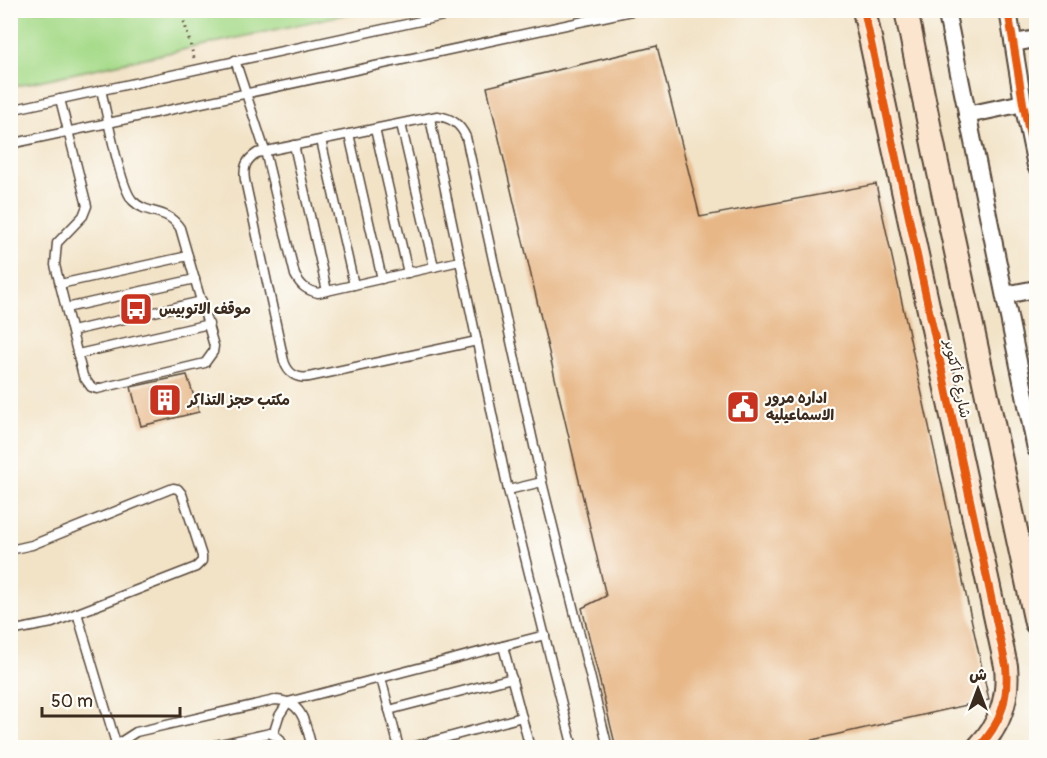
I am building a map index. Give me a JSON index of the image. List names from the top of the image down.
{
  "streets": {
    "street": ["شارع 6 أكتوبر"]
  },
  "places": {
    "bus stop": ["موقف الاتوبيس"],
    "building": ["مكتب حجز التذاكر"],
    "public building": ["اداره مرور الاسماعيليه"]
  },
  "scale_bar": "50 m",
  "north": "top"
}
